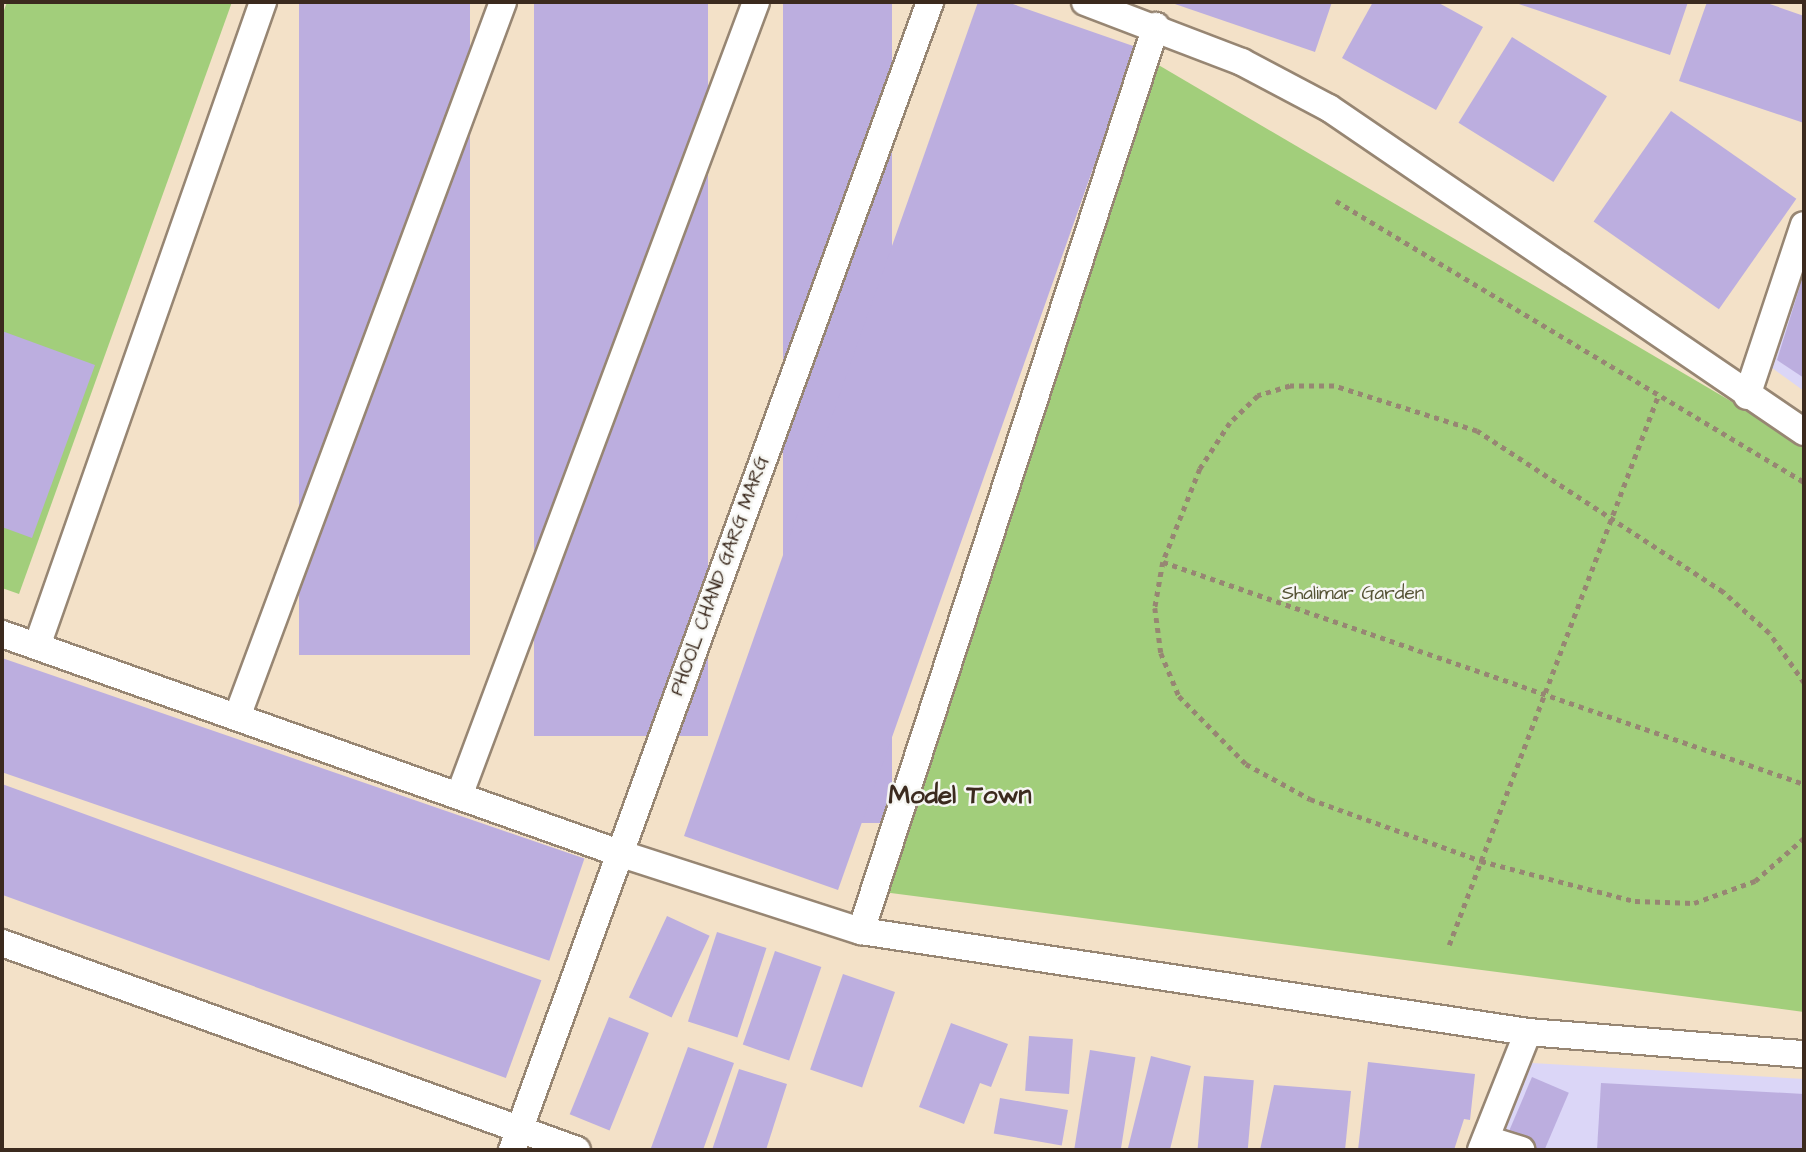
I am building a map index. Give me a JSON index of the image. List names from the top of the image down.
{
  "streets": {
    "street": ["PHOOL CHAND GARG MARG"]
  },
  "districts": ["Model Town"],
  "parks": ["Shalimar Garden"]
}
